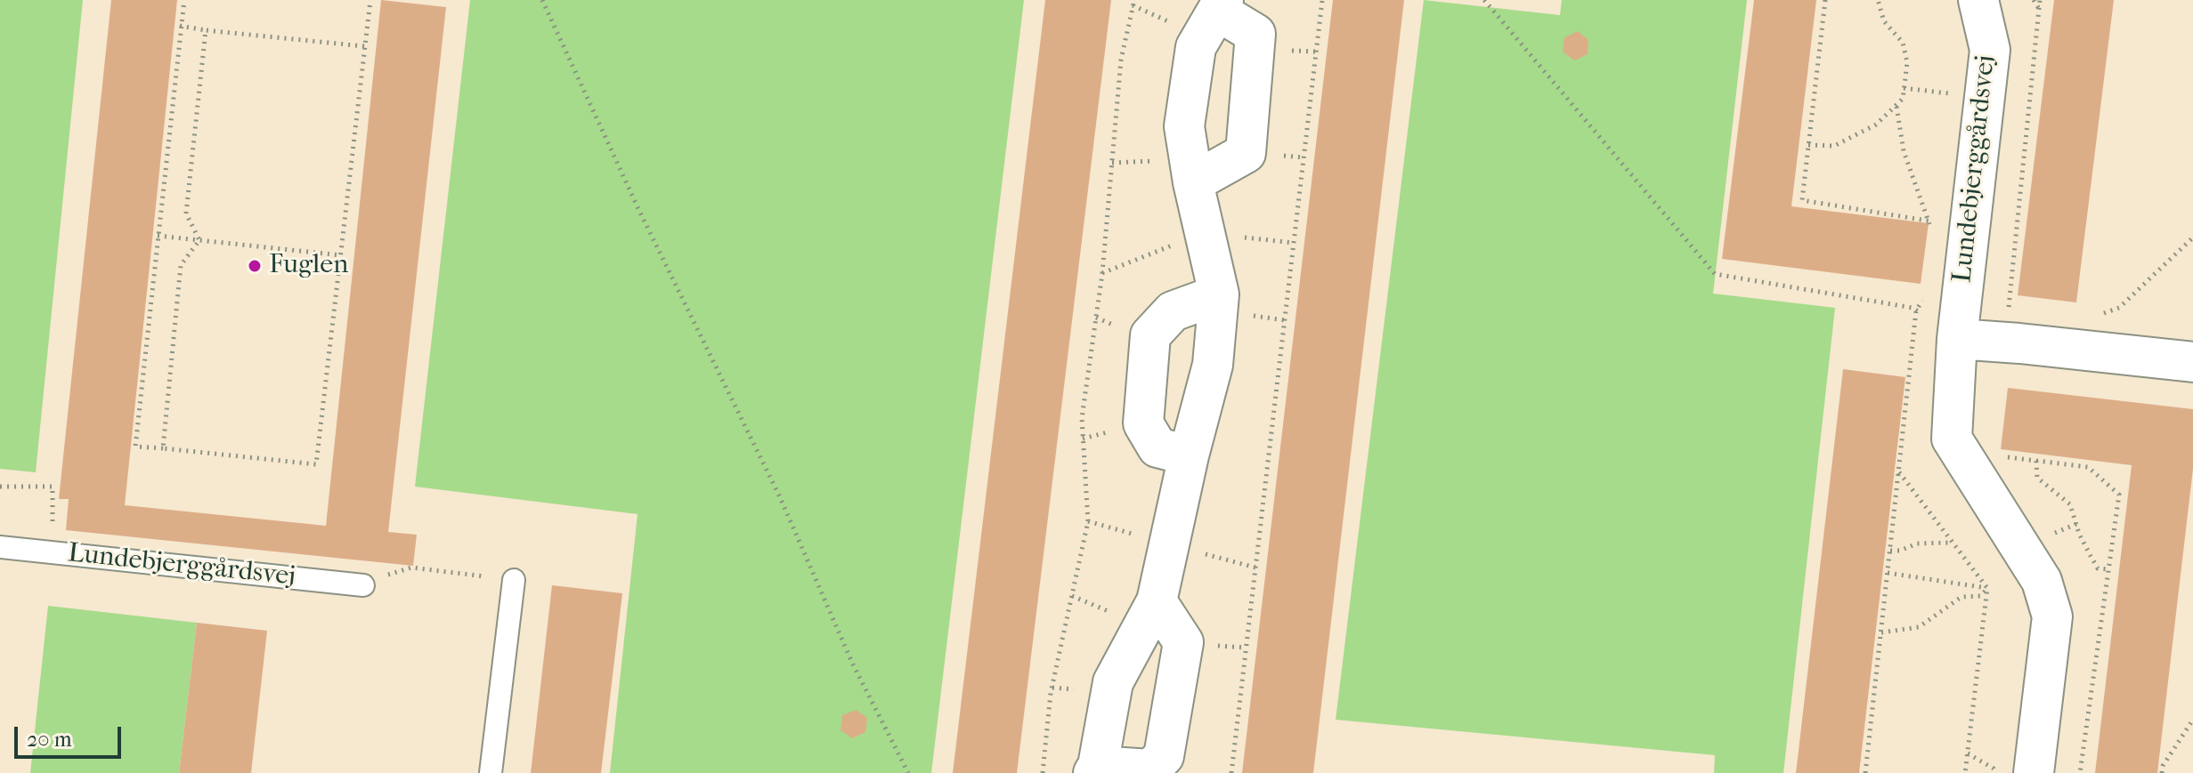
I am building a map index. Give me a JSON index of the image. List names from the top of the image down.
{
  "streets": {
    "street": ["Lundebjerggårdsvej"]
  },
  "places": ["Fuglen"],
  "scale_bar": "20 m"
}
